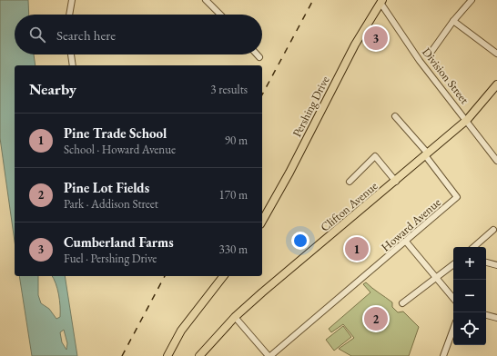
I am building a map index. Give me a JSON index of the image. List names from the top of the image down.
{
  "streets": {
    "main road": ["Pershing Drive", "Clifton Avenue"],
    "street": ["Division Street", "Howard Avenue"]
  },
  "crossings": [
    ["Division Street", "Pershing Drive"],
    ["Division Street", "Clifton Avenue"],
    ["Clifton Avenue", "Howard Avenue"]
  ],
  "page": {
    "search": "Search here",
    "pins": ["3", "1", "2"],
    "heading": ["Nearby", "3 results"],
    "list": [
      {
        "mark": "1",
        "name": "Pine Trade School",
        "note": "School · Howard Avenue",
        "value": "90 m"
      },
      {
        "mark": "2",
        "name": "Pine Lot Fields",
        "note": "Park · Addison Street",
        "value": "170 m"
      },
      {
        "mark": "3",
        "name": "Cumberland Farms",
        "note": "Fuel · Pershing Drive",
        "value": "330 m"
      }
    ],
    "map_buttons": ["+", "−"]
  }
}
